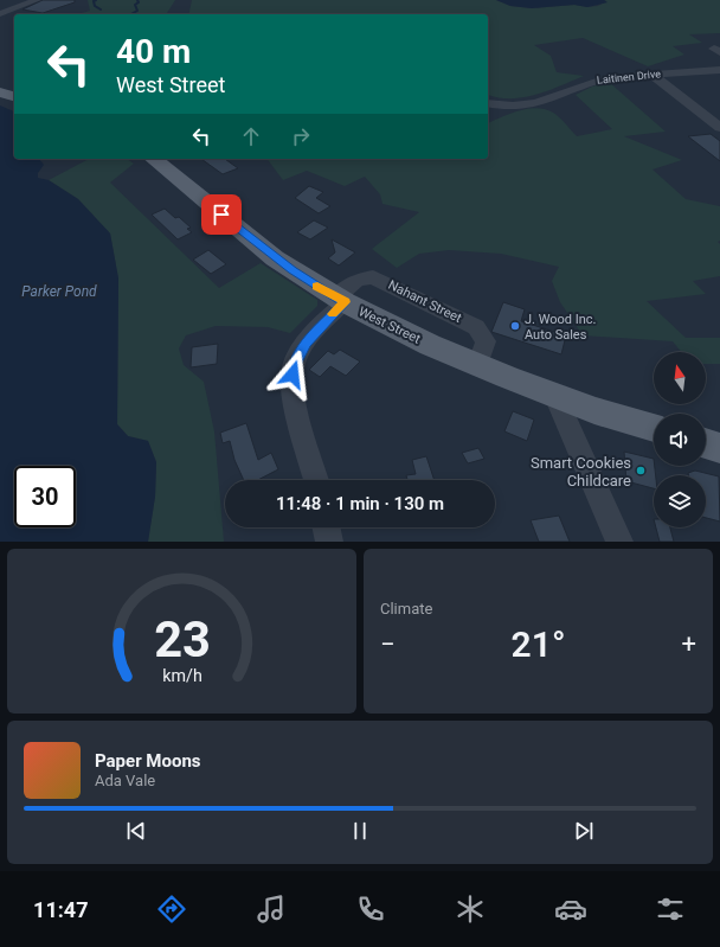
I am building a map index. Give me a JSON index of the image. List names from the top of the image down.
{
  "streets": {
    "main road": ["West Street"],
    "street": ["Laitinen Drive", "Nahant Street"]
  },
  "crossings": [
    ["Nahant Street", "West Street"]
  ],
  "water": ["Parker Pond"],
  "places": ["J. Wood Inc. Auto Sales", "Smart Cookies Childcare"],
  "north": "top",
  "page": {
    "turn": ["40 m", "West Street"],
    "limit": "30",
    "trip": "11:48 · 1 min · 130 m",
    "tile": "Climate",
    "heat": ["−", "21°", "+"],
    "song": ["Paper Moons", "Ada Vale"],
    "tabs": "11:47",
    "gauge": ["23", "km/h"]
  }
}
